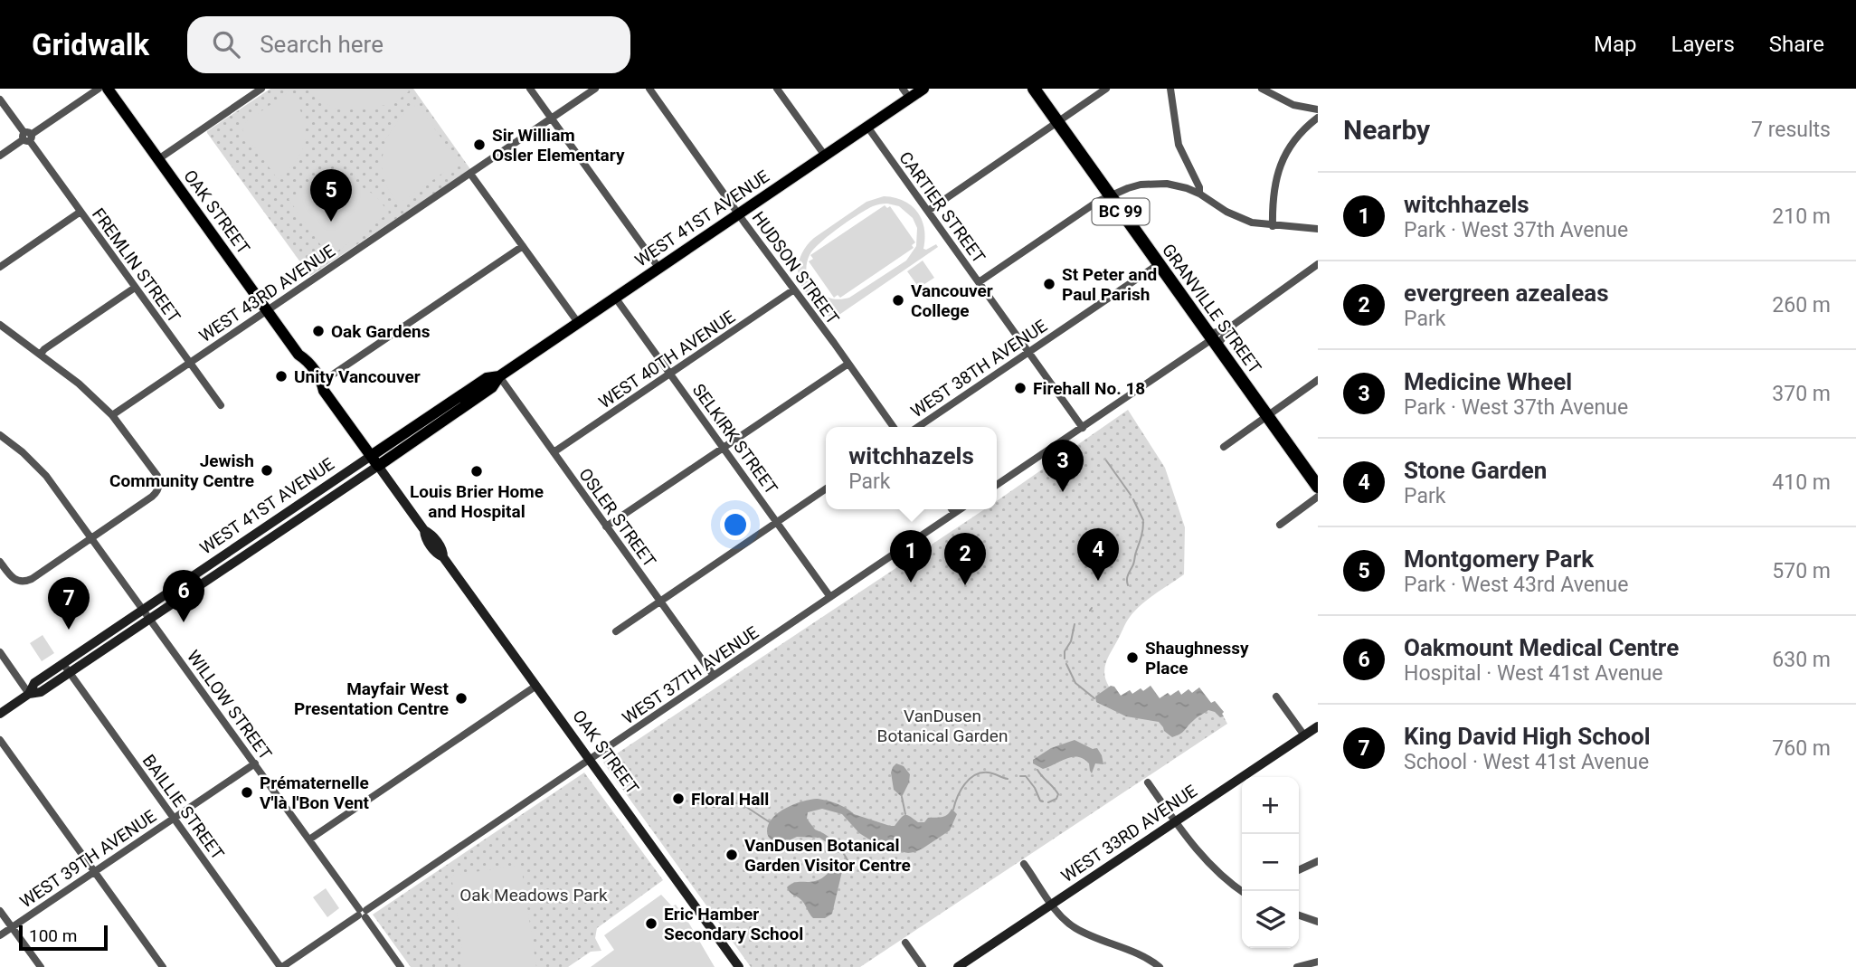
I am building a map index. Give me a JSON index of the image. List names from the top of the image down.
{
  "streets": {
    "highway": ["BC 99", "GRANVILLE STREET"],
    "main road": ["OAK STREET", "WEST 41ST AVENUE", "WEST 33RD AVENUE"],
    "street": [
      "CARTIER STREET",
      "FREMLIN STREET",
      "HUDSON STREET",
      "WEST 43RD AVENUE",
      "WEST 40TH AVENUE",
      "WEST 38TH AVENUE",
      "SELKIRK STREET",
      "OSLER STREET",
      "WEST 37TH AVENUE",
      "WILLOW STREET",
      "BAILLIE STREET",
      "WEST 39TH AVENUE"
    ]
  },
  "crossings": [
    ["CARTIER STREET", "WEST 41ST AVENUE"],
    ["CARTIER STREET", "WEST 38TH AVENUE"],
    ["OAK STREET", "WEST 41ST AVENUE"],
    ["OAK STREET", "WEST 43RD AVENUE"],
    ["OAK STREET", "WEST 37TH AVENUE"],
    ["WEST 41ST AVENUE", "HUDSON STREET"],
    ["WEST 41ST AVENUE", "SELKIRK STREET"],
    ["WEST 41ST AVENUE", "OSLER STREET"],
    ["WEST 41ST AVENUE", "WILLOW STREET"],
    ["WEST 41ST AVENUE", "BAILLIE STREET"],
    ["FREMLIN STREET", "WEST 43RD AVENUE"],
    ["HUDSON STREET", "WEST 40TH AVENUE"],
    ["GRANVILLE STREET", "WEST 38TH AVENUE"],
    ["WEST 40TH AVENUE", "SELKIRK STREET"],
    ["WEST 40TH AVENUE", "OSLER STREET"],
    ["SELKIRK STREET", "WEST 37TH AVENUE"],
    ["OSLER STREET", "WEST 37TH AVENUE"],
    ["WEST 37TH AVENUE", "WILLOW STREET"],
    ["WEST 37TH AVENUE", "BAILLIE STREET"],
    ["WILLOW STREET", "WEST 39TH AVENUE"],
    ["BAILLIE STREET", "WEST 39TH AVENUE"]
  ],
  "parks": ["VanDusen Botanical Garden", "Oak Meadows Park"],
  "places": [
    "Sir William Osler Elementary",
    "St Peter and Paul Parish",
    "Vancouver College",
    "Oak Gardens",
    "Unity Vancouver",
    "Firehall No. 18",
    "Jewish Community Centre",
    "Louis Brier Home and Hospital",
    "Shaughnessy Place",
    "Mayfair West Presentation Centre",
    "Prématernelle V'là l'Bon Vent",
    "Floral Hall",
    "VanDusen Botanical Garden Visitor Centre",
    "Eric Hamber Secondary School"
  ],
  "scale_bar": "100 m",
  "page": {
    "header": "Gridwalk",
    "search": "Search here",
    "nav": ["Map", "Layers", "Share"],
    "heading": ["Nearby", "7 results"],
    "pins": [
      "5",
      "3",
      "4",
      "1",
      "2",
      "6",
      "7"
    ],
    "list": [
      {
        "mark": "1",
        "name": "witchhazels",
        "note": "Park · West 37th Avenue",
        "value": "210 m"
      },
      {
        "mark": "2",
        "name": "evergreen azealeas",
        "note": "Park",
        "value": "260 m"
      },
      {
        "mark": "3",
        "name": "Medicine Wheel",
        "note": "Park · West 37th Avenue",
        "value": "370 m"
      },
      {
        "mark": "4",
        "name": "Stone Garden",
        "note": "Park",
        "value": "410 m"
      },
      {
        "mark": "5",
        "name": "Montgomery Park",
        "note": "Park · West 43rd Avenue",
        "value": "570 m"
      },
      {
        "mark": "6",
        "name": "Oakmount Medical Centre",
        "note": "Hospital · West 41st Avenue",
        "value": "630 m"
      },
      {
        "mark": "7",
        "name": "King David High School",
        "note": "School · West 41st Avenue",
        "value": "760 m"
      }
    ],
    "popup": ["witchhazels", "Park"],
    "map_buttons": ["+", "−"],
    "scale": "100 m"
  }
}
